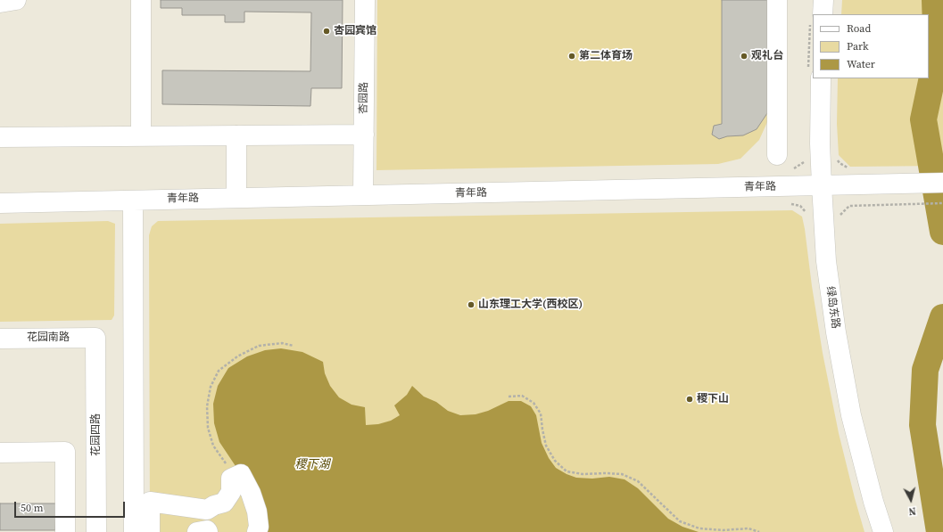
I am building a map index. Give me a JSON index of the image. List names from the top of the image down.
{
  "streets": {
    "street": [
      "杏园路",
      "青年路",
      "绿岛东路",
      "花园南路",
      "花园四路"
    ]
  },
  "crossings": [
    ["杏园路", "青年路"],
    ["青年路", "绿岛东路"],
    ["花园南路", "花园四路"]
  ],
  "water": ["稷下湖"],
  "places": [
    "杏园宾馆",
    "第二体育场",
    "观礼台",
    "山东理工大学(西校区)",
    "稷下山"
  ],
  "legend": ["Road", "Park", "Water"],
  "scale_bar": "50 m",
  "north": "bottom"
}
